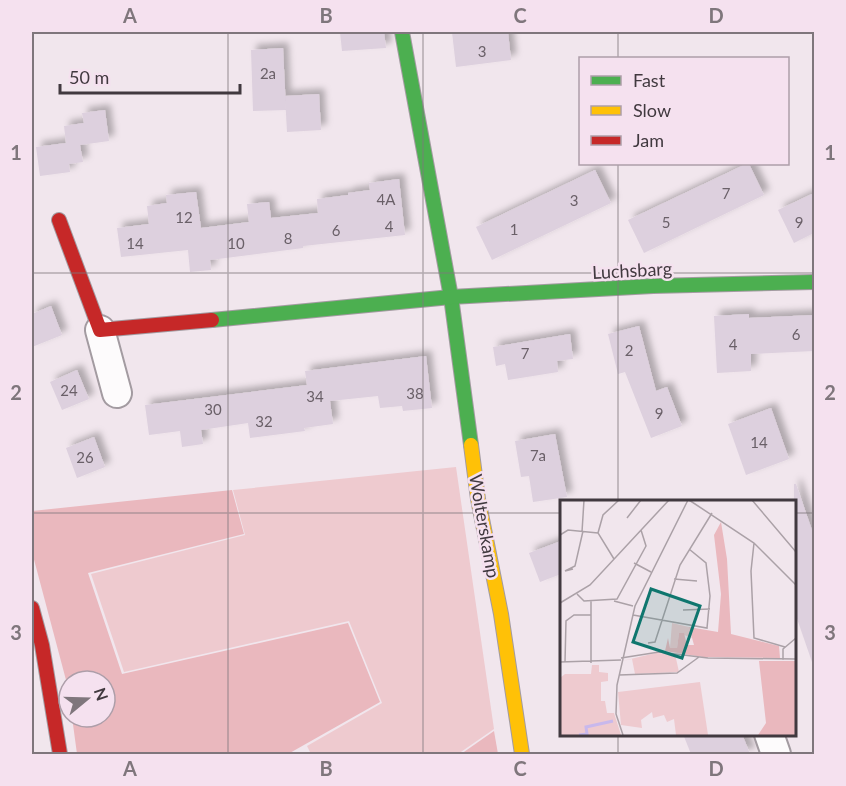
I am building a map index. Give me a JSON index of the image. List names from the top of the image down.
{
  "streets": {
    "street": ["Luchsbarg", "Wolterskamp"]
  },
  "crossings": [
    ["Luchsbarg", "Wolterskamp"]
  ],
  "house_numbers": [
    "3",
    "2a",
    "7",
    "4A",
    "3",
    "12",
    "5",
    "9",
    "4",
    "1",
    "6",
    "8",
    "14",
    "10",
    "6",
    "4",
    "2",
    "7",
    "24",
    "38",
    "34",
    "30",
    "9",
    "32",
    "14",
    "7a",
    "26"
  ],
  "legend": ["Fast", "Slow", "Jam"],
  "scale_bar": "50 m",
  "north": "right",
  "grid": {
    "columns": [
      "A",
      "B",
      "C",
      "D"
    ],
    "rows": ["1", "2", "3"]
  }
}
